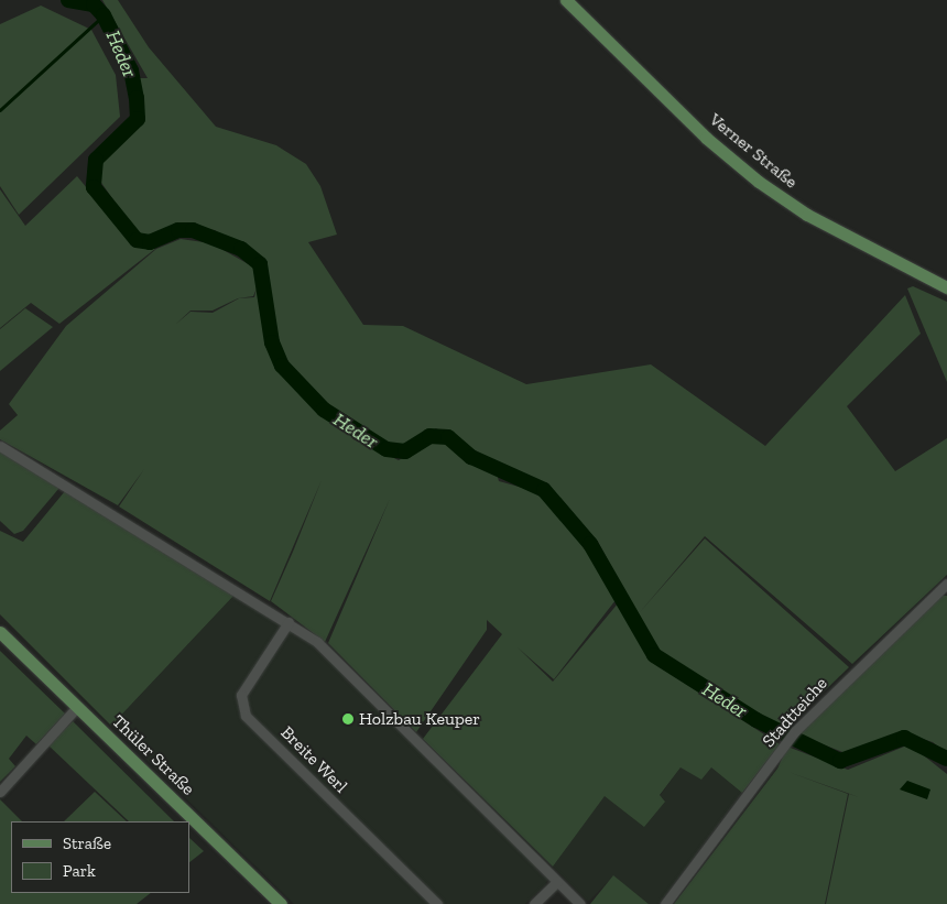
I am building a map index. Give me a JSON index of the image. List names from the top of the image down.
{
  "streets": {
    "main road": ["Verner Straße", "Thüler Straße"],
    "street": ["Stadtteiche", "Breite Werl"]
  },
  "water": ["Heder"],
  "places": ["Holzbau Keuper"],
  "legend": ["Straße", "Park"]
}
